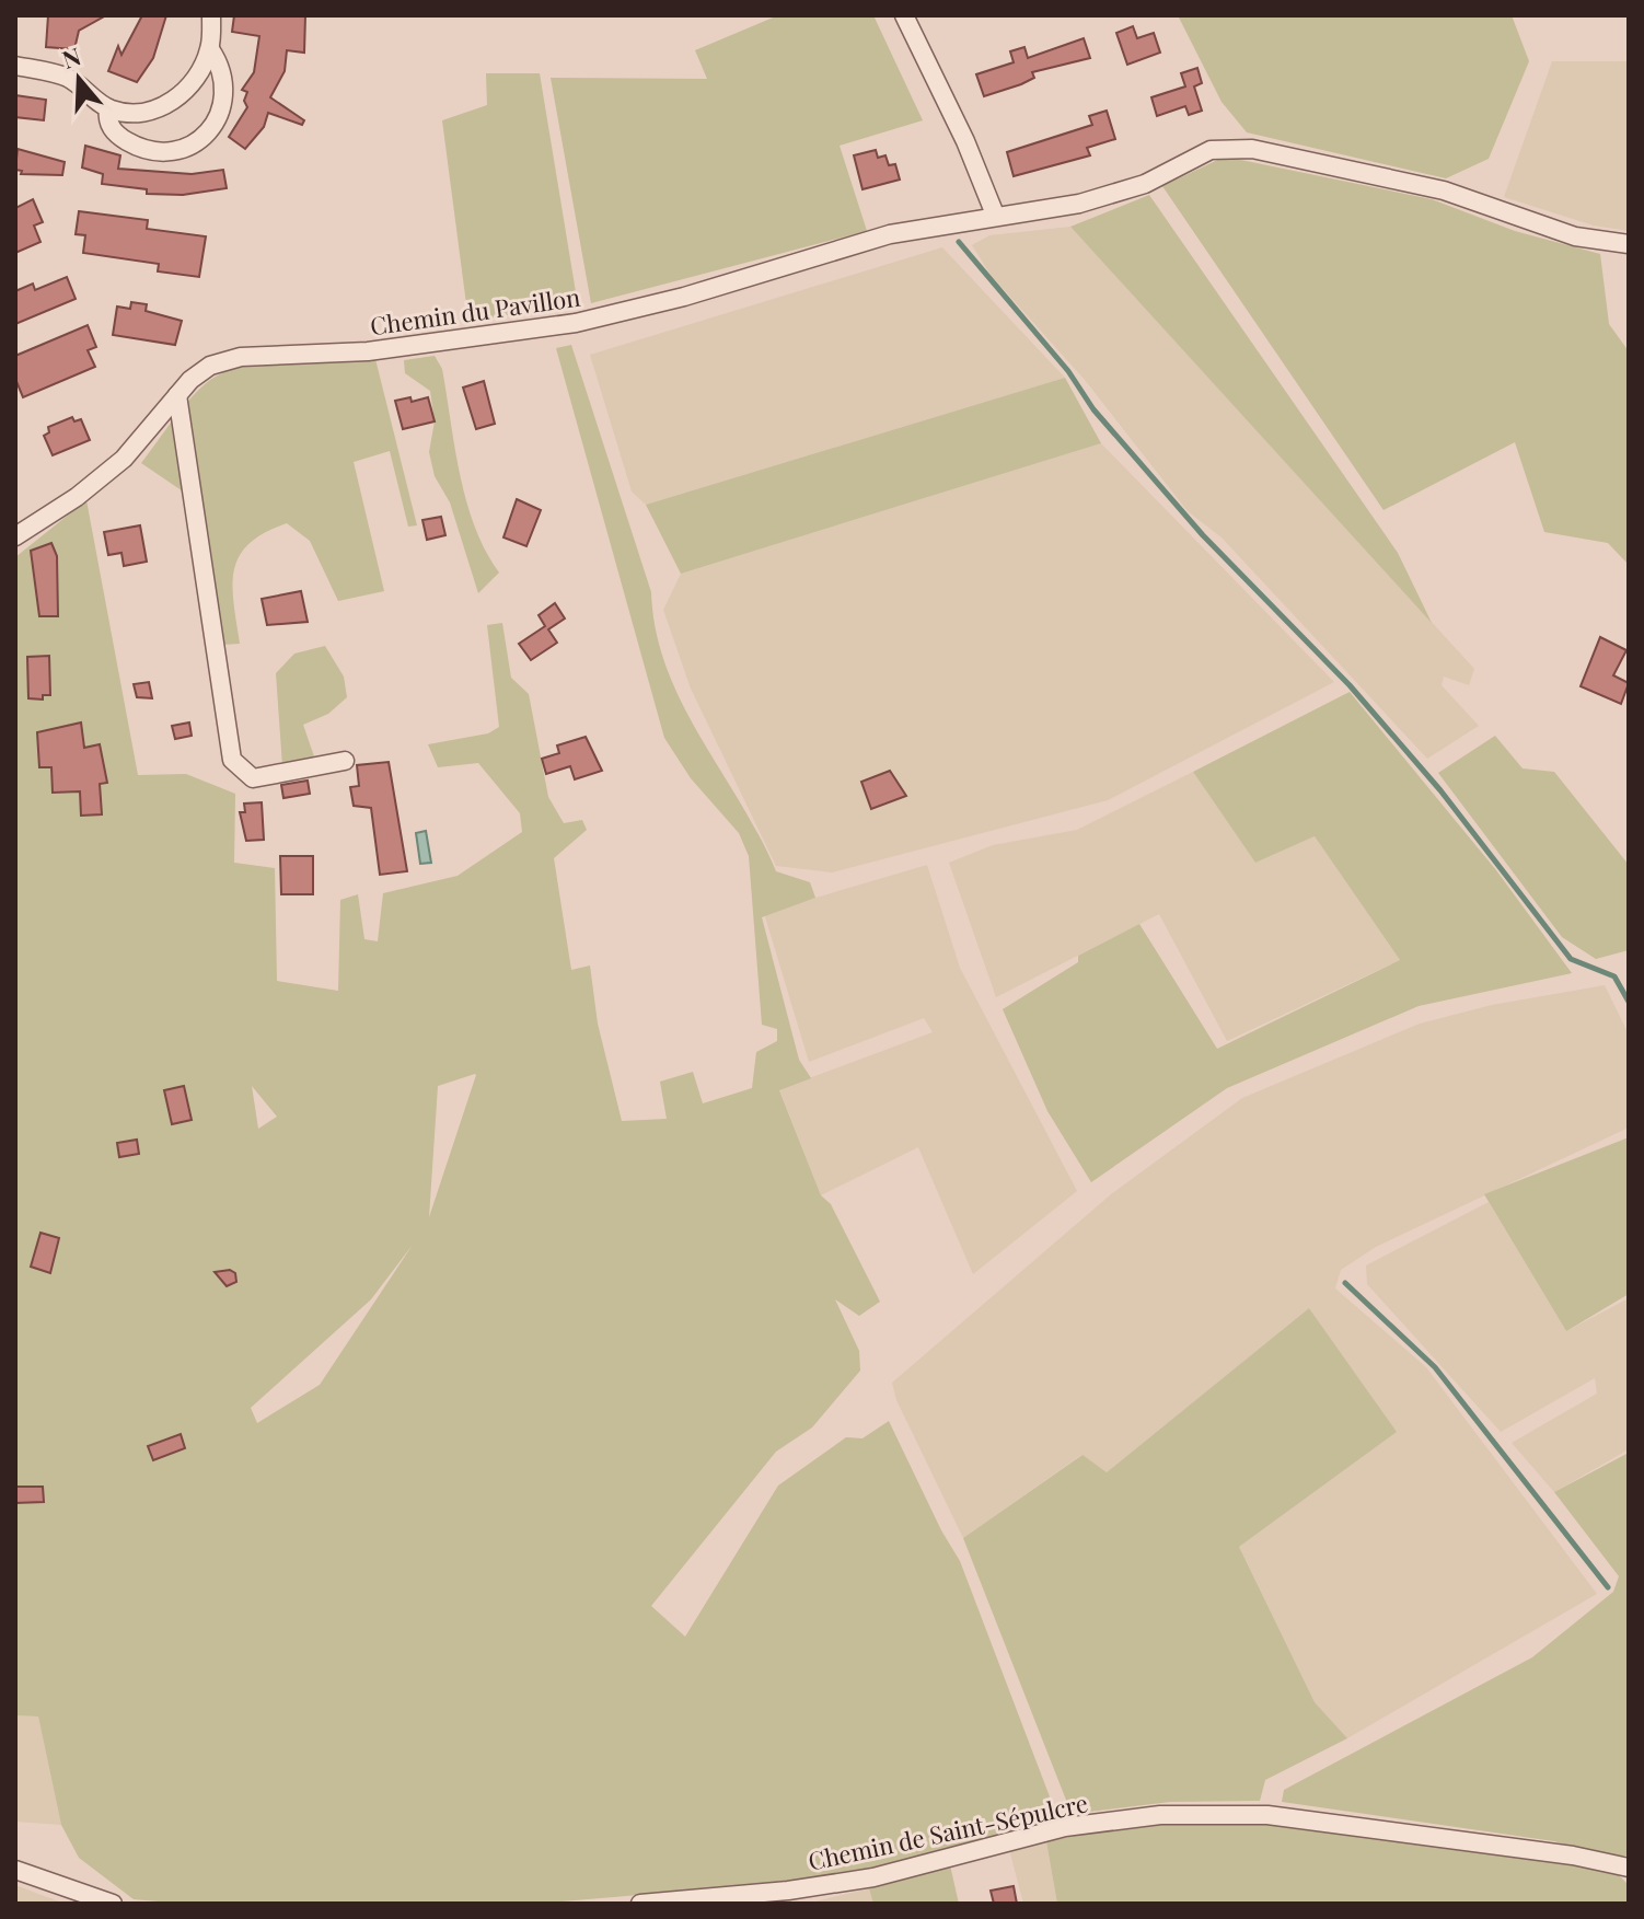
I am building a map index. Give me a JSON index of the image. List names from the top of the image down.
{
  "streets": {
    "street": ["Chemin du Pavillon", "Chemin de Saint-Sépulcre"]
  },
  "north": "top"
}
